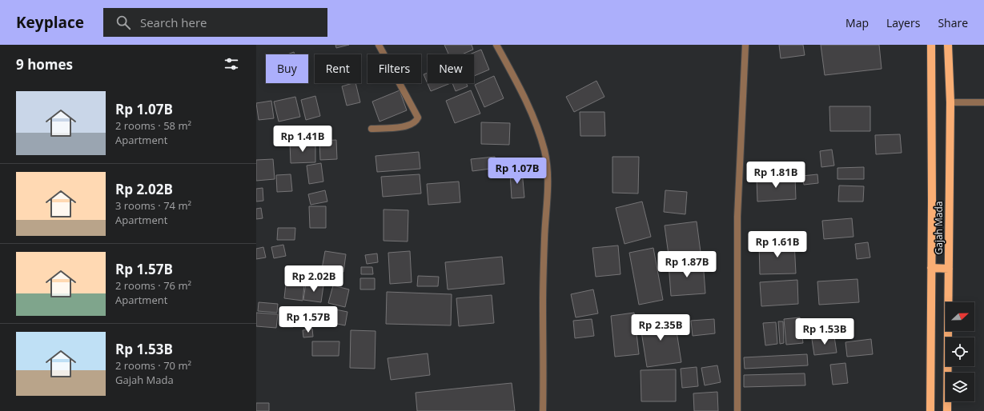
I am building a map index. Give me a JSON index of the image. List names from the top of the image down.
{
  "streets": {
    "main road": ["Gajah Mada"]
  },
  "north": "right",
  "page": {
    "header": "Keyplace",
    "search": "Search here",
    "nav": ["Map", "Layers", "Share"],
    "heading": "9 homes",
    "chip": [
      "Buy",
      "Rent",
      "Filters",
      "New"
    ],
    "list": [
      {
        "name": "Rp 1.07B",
        "note": "2 rooms · 58 m² · Apartment"
      },
      {
        "name": "Rp 2.02B",
        "note": "3 rooms · 74 m² · Apartment"
      },
      {
        "name": "Rp 1.57B",
        "note": "2 rooms · 76 m² · Apartment"
      },
      {
        "name": "Rp 1.53B",
        "note": "2 rooms · 70 m² · Gajah Mada"
      }
    ],
    "price": [
      "Rp 1.41B",
      "Rp 1.07B",
      "Rp 1.81B",
      "Rp 1.61B",
      "Rp 1.87B",
      "Rp 2.02B",
      "Rp 1.57B",
      "Rp 2.35B",
      "Rp 1.53B"
    ]
  }
}
